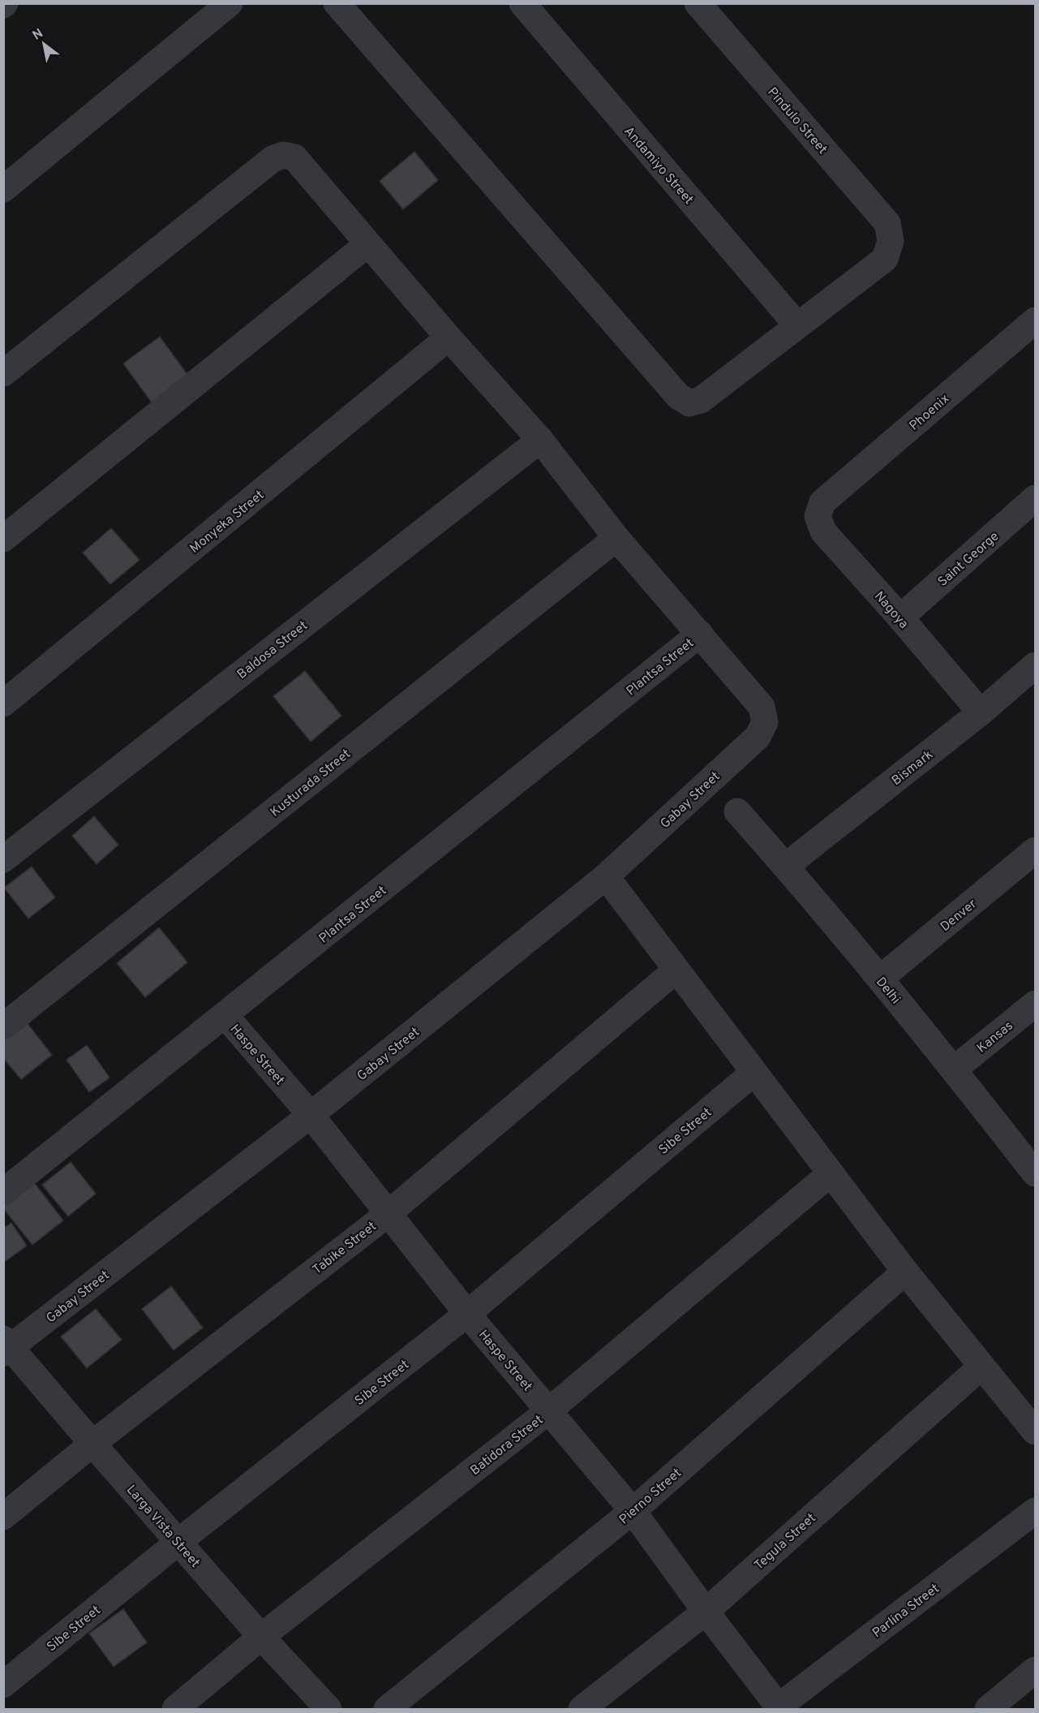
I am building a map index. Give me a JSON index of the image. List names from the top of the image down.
{
  "streets": {
    "street": [
      "Pindulo Street",
      "Andamiyo Street",
      "Phoenix",
      "Monyeka Street",
      "Saint George",
      "Nagoya",
      "Baldosa Street",
      "Plantsa Street",
      "Bismark",
      "Kusturada Street",
      "Gabay Street",
      "Denver",
      "Delhi",
      "Kansas",
      "Haspe Street",
      "Sibe Street",
      "Tabike Street",
      "Batidora Street",
      "Pierno Street",
      "Larga Vista Street",
      "Tegula Street",
      "Parlina Street"
    ]
  },
  "crossings": [
    ["Pindulo Street", "Andamiyo Street"],
    ["Phoenix", "Nagoya"],
    ["Saint George", "Nagoya"],
    ["Nagoya", "Bismark"],
    ["Plantsa Street", "Gabay Street"],
    ["Plantsa Street", "Haspe Street"],
    ["Bismark", "Delhi"],
    ["Gabay Street", "Haspe Street"],
    ["Gabay Street", "Larga Vista Street"],
    ["Denver", "Delhi"],
    ["Delhi", "Kansas"],
    ["Haspe Street", "Sibe Street"],
    ["Haspe Street", "Tabike Street"],
    ["Haspe Street", "Batidora Street"],
    ["Haspe Street", "Pierno Street"],
    ["Haspe Street", "Tegula Street"],
    ["Haspe Street", "Parlina Street"],
    ["Sibe Street", "Larga Vista Street"],
    ["Tabike Street", "Larga Vista Street"],
    ["Batidora Street", "Larga Vista Street"]
  ],
  "north": "top left"
}
